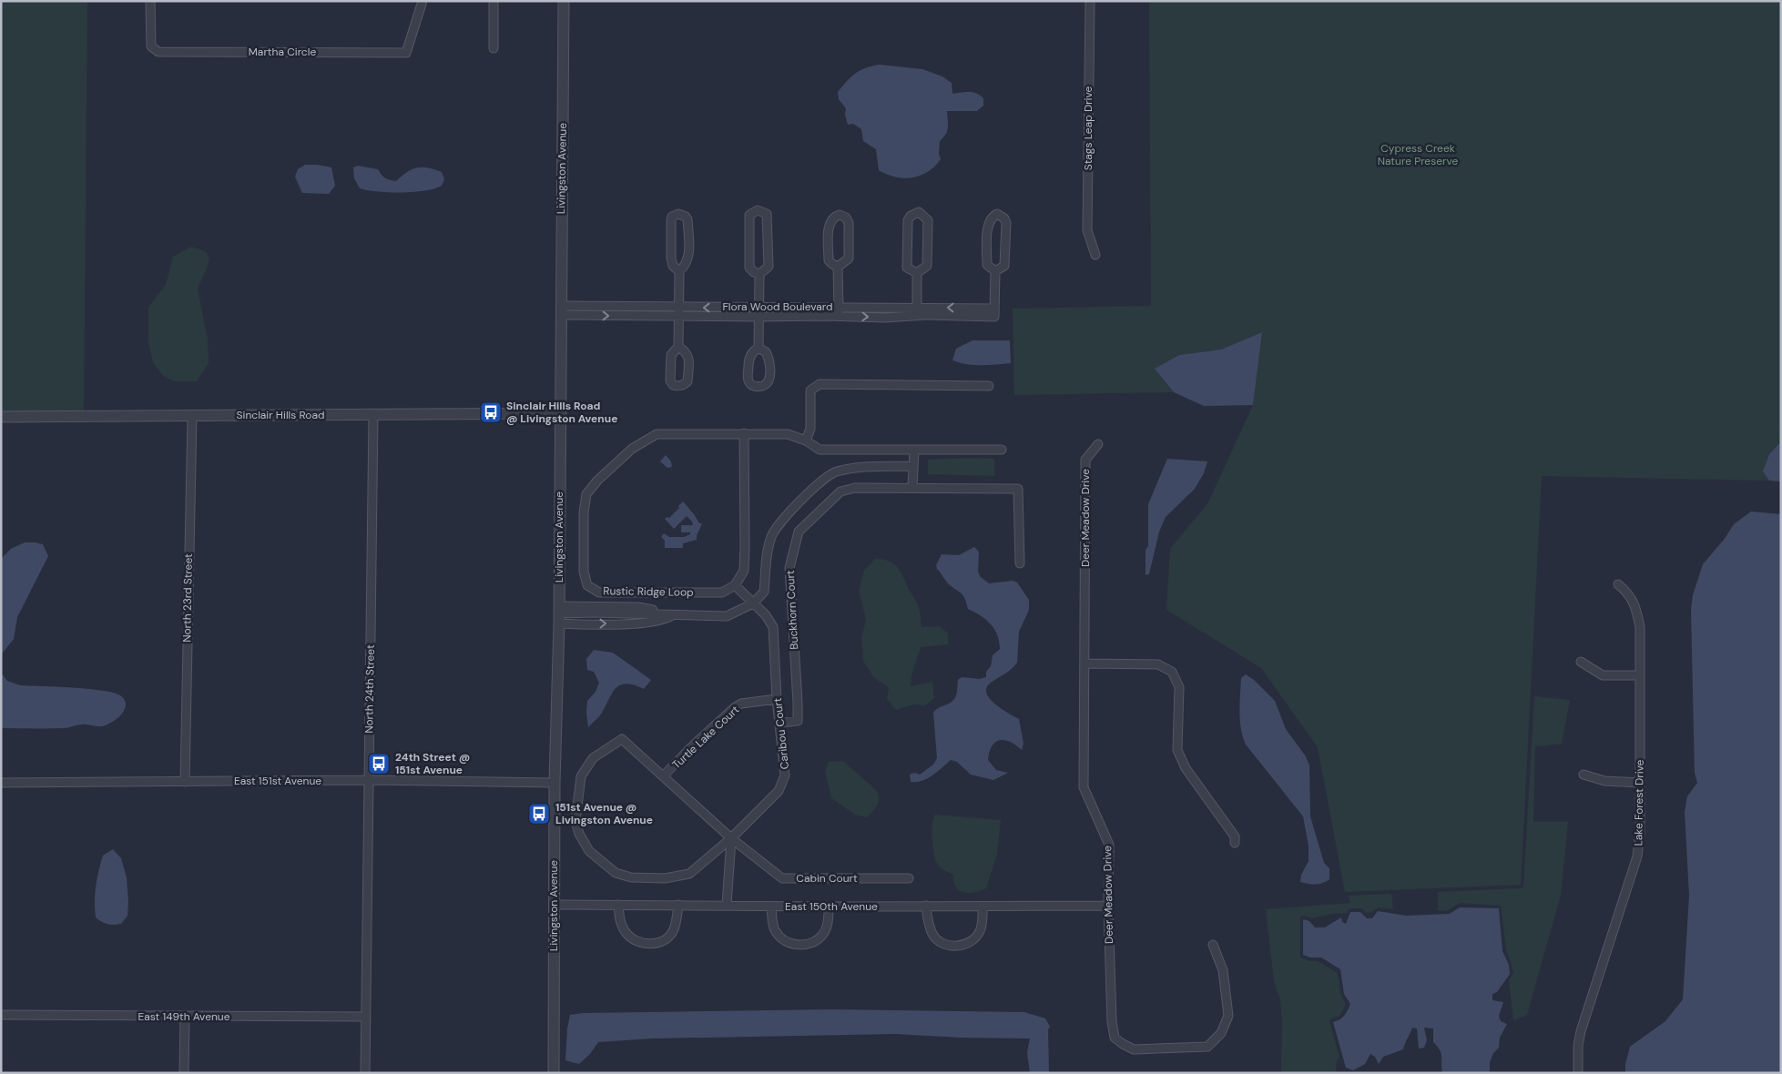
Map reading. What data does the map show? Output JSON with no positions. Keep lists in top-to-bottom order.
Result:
{
  "streets": {
    "street": [
      "Martha Circle",
      "Stags Leap Drive",
      "Livingston Avenue",
      "Flora Wood Boulevard",
      "Sinclair Hills Road",
      "Deer Meadow Drive",
      "Rustic Ridge Loop",
      "North 23rd Street",
      "Buckhorn Court",
      "North 24th Street",
      "Caribou Court",
      "Turtle Lake Court",
      "East 151st Avenue",
      "Lake Forest Drive",
      "Cabin Court",
      "East 150th Avenue",
      "East 149th Avenue"
    ]
  },
  "crossings": [
    ["Livingston Avenue", "Flora Wood Boulevard"],
    ["Livingston Avenue", "Sinclair Hills Road"],
    ["Livingston Avenue", "East 151st Avenue"],
    ["Livingston Avenue", "East 150th Avenue"],
    ["Sinclair Hills Road", "North 23rd Street"],
    ["Sinclair Hills Road", "North 24th Street"],
    ["Deer Meadow Drive", "East 150th Avenue"],
    ["North 23rd Street", "East 151st Avenue"],
    ["Buckhorn Court", "Caribou Court"],
    ["North 24th Street", "East 151st Avenue"],
    ["North 24th Street", "East 149th Avenue"],
    ["Caribou Court", "Turtle Lake Court"],
    ["Caribou Court", "Cabin Court"],
    ["Turtle Lake Court", "Cabin Court"]
  ],
  "parks": ["Cypress Creek Nature Preserve"],
  "places": {
    "bus stop": ["Sinclair Hills Road @ Livingston Avenue", "24th Street @ 151st Avenue", "151st Avenue @ Livingston Avenue"]
  }
}
